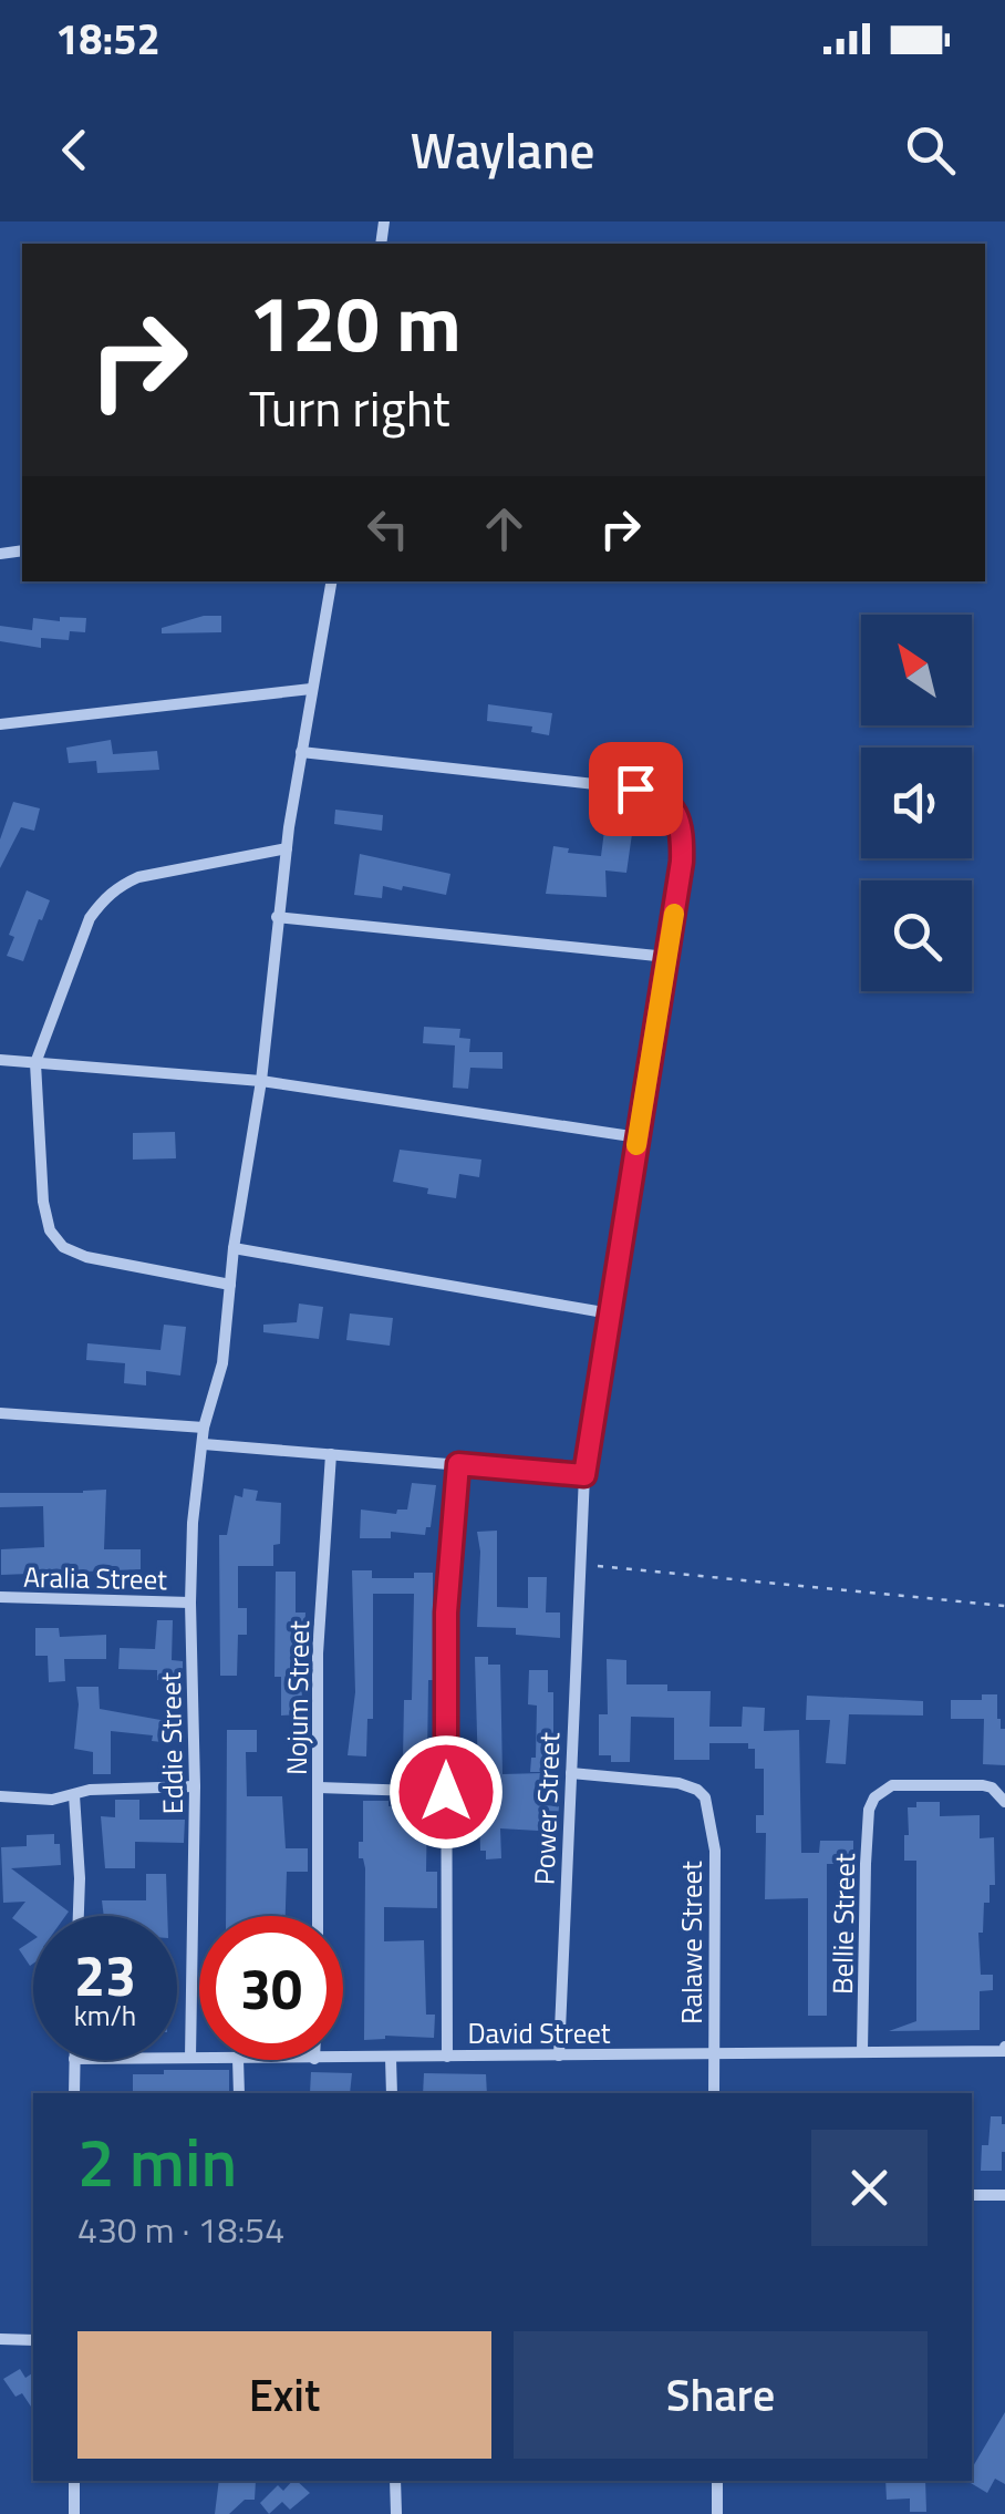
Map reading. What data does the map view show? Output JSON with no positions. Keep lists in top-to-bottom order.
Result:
{
  "streets": {
    "street": [
      "Aralia Street",
      "Nojum Street",
      "Eddie Street",
      "Power Street",
      "Bellie Street",
      "Ralawe Street",
      "David Street"
    ]
  },
  "crossings": [
    ["Aralia Street", "Eddie Street"],
    ["Eddie Street", "Power Street"],
    ["Eddie Street", "David Street"],
    ["Power Street", "Ralawe Street"],
    ["Power Street", "David Street"],
    ["Bellie Street", "David Street"],
    ["Ralawe Street", "David Street"]
  ],
  "north": "top left",
  "page": {
    "status": "18:52",
    "header": "Waylane",
    "turn": ["120 m", "Turn right"],
    "speed": "23 km/h",
    "limit": "30",
    "heading": ["2 min", "430 m · 18:54"],
    "buttons": ["Exit", "Share"]
  }
}
